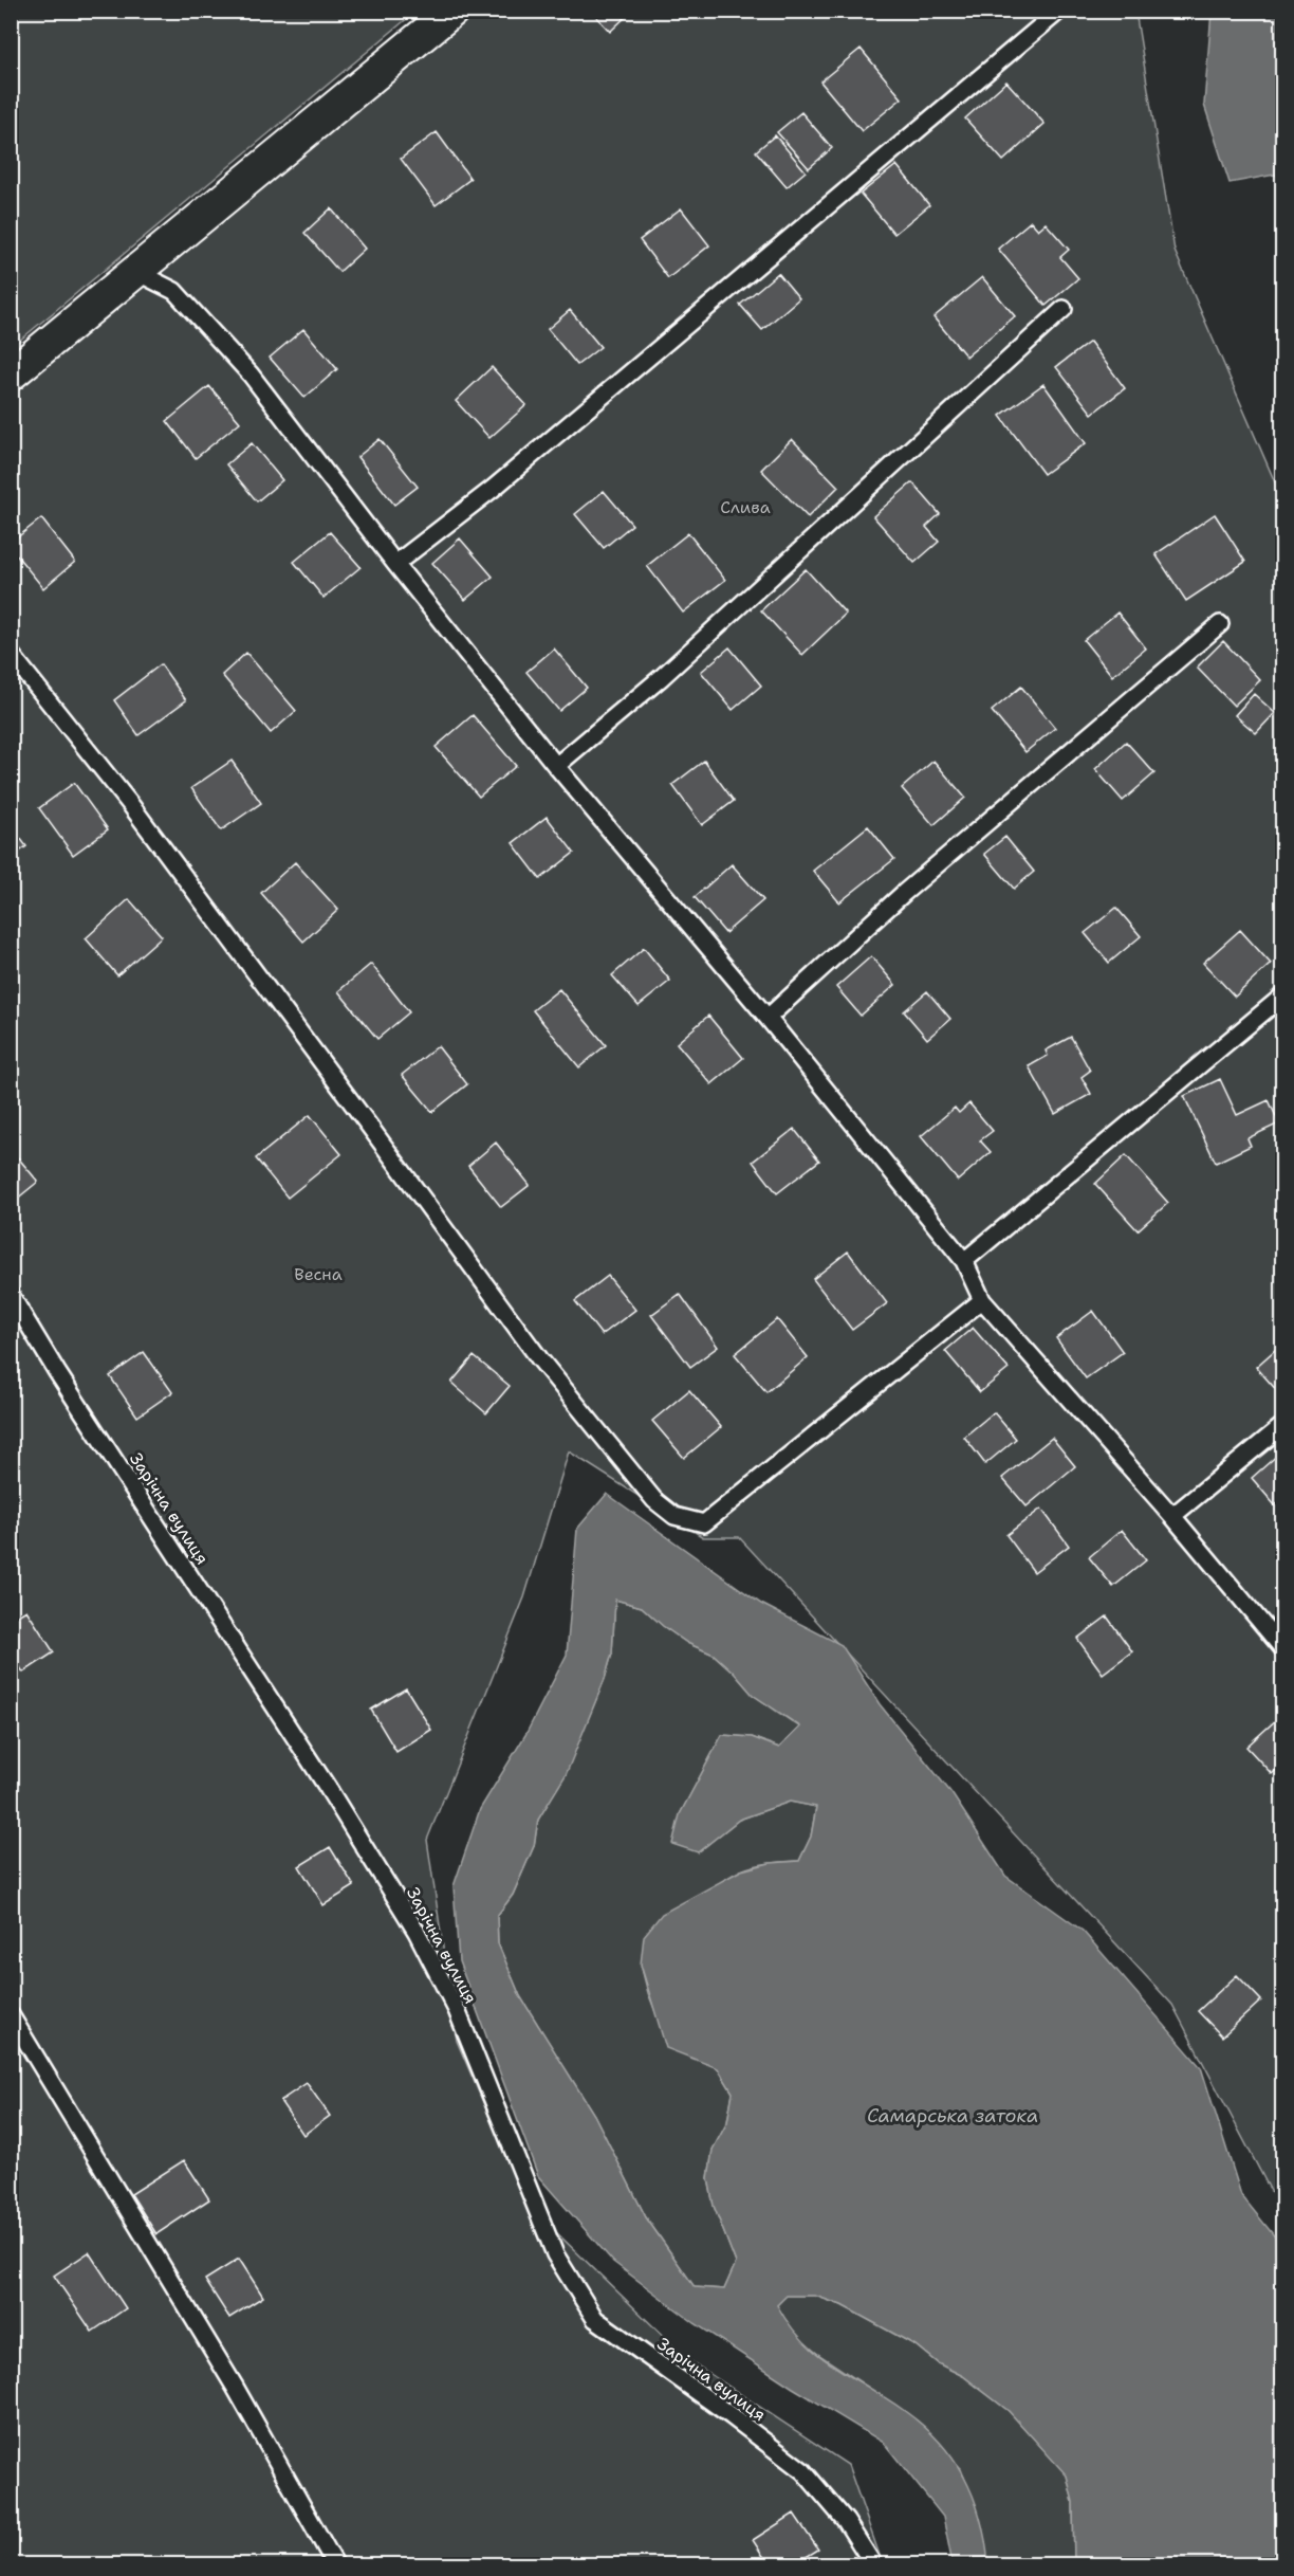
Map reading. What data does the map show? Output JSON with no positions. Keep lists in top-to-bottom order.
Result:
{
  "streets": {
    "lane": ["Зарічна вулиця"]
  },
  "water": ["Самарська затока"],
  "parks": ["Слива", "Весна"]
}
